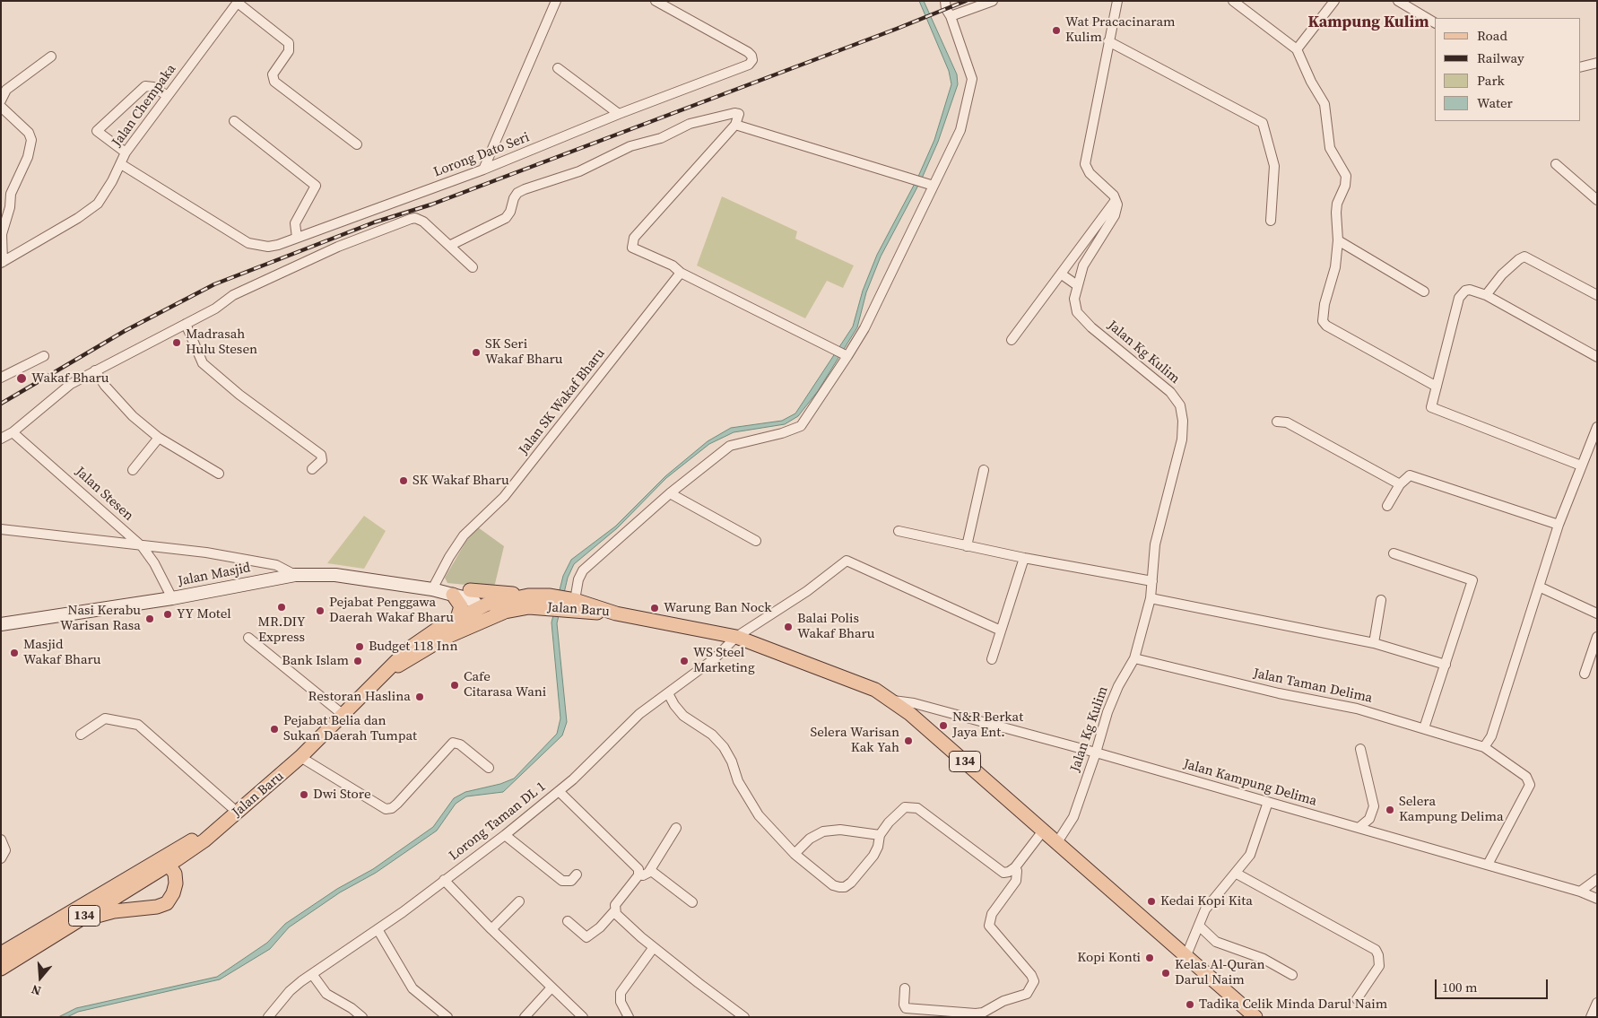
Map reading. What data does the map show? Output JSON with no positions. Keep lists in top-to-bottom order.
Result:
{
  "streets": {
    "main road": ["Jalan Baru", "134"],
    "street": [
      "Jalan Chempaka",
      "Lorong Dato Seri",
      "Jalan Kg Kulim",
      "Jalan SK Wakaf Bharu",
      "Jalan Stesen",
      "Jalan Masjid",
      "Jalan Taman Delima",
      "Jalan Kampung Delima",
      "Lorong Taman DL 1"
    ]
  },
  "crossings": [
    ["Jalan Chempaka", "Lorong Dato Seri"],
    ["Jalan Kg Kulim", "Jalan Taman Delima"],
    ["Jalan Kg Kulim", "134"],
    ["Jalan Kg Kulim", "Jalan Kampung Delima"],
    ["Jalan SK Wakaf Bharu", "Jalan Masjid"],
    ["Jalan Stesen", "Jalan Masjid"],
    ["Jalan Masjid", "Jalan Baru"],
    ["Jalan Baru", "134"],
    ["Jalan Taman Delima", "Jalan Kampung Delima"],
    ["134", "Jalan Kampung Delima"],
    ["134", "Lorong Taman DL 1"]
  ],
  "districts": ["Kampung Kulim"],
  "places": [
    "Wat Pracacinaram Kulim",
    "Madrasah Hulu Stesen",
    "SK Seri Wakaf Bharu",
    "Wakaf Bharu",
    "SK Wakaf Bharu",
    "MR.DIY Express",
    "Warung Ban Nock",
    "Pejabat Penggawa Daerah Wakaf Bharu",
    "YY Motel",
    "Nasi Kerabu Warisan Rasa",
    "Balai Polis Wakaf Bharu",
    "Budget 118 Inn",
    "Masjid Wakaf Bharu",
    "Bank Islam",
    "WS Steel Marketing",
    "Cafe Citarasa Wani",
    "Restoran Haslina",
    "N&R Berkat Jaya Ent.",
    "Pejabat Belia dan Sukan Daerah Tumpat",
    "Selera Warisan Kak Yah",
    "Dwi Store",
    "Selera Kampung Delima",
    "Kedai Kopi Kita",
    "Kopi Konti",
    "Kelas Al-Quran Darul Naim",
    "Tadika Celik Minda Darul Naim"
  ],
  "legend": [
    "Road",
    "Railway",
    "Park",
    "Water"
  ],
  "scale_bar": "100 m",
  "north": "bottom"
}
